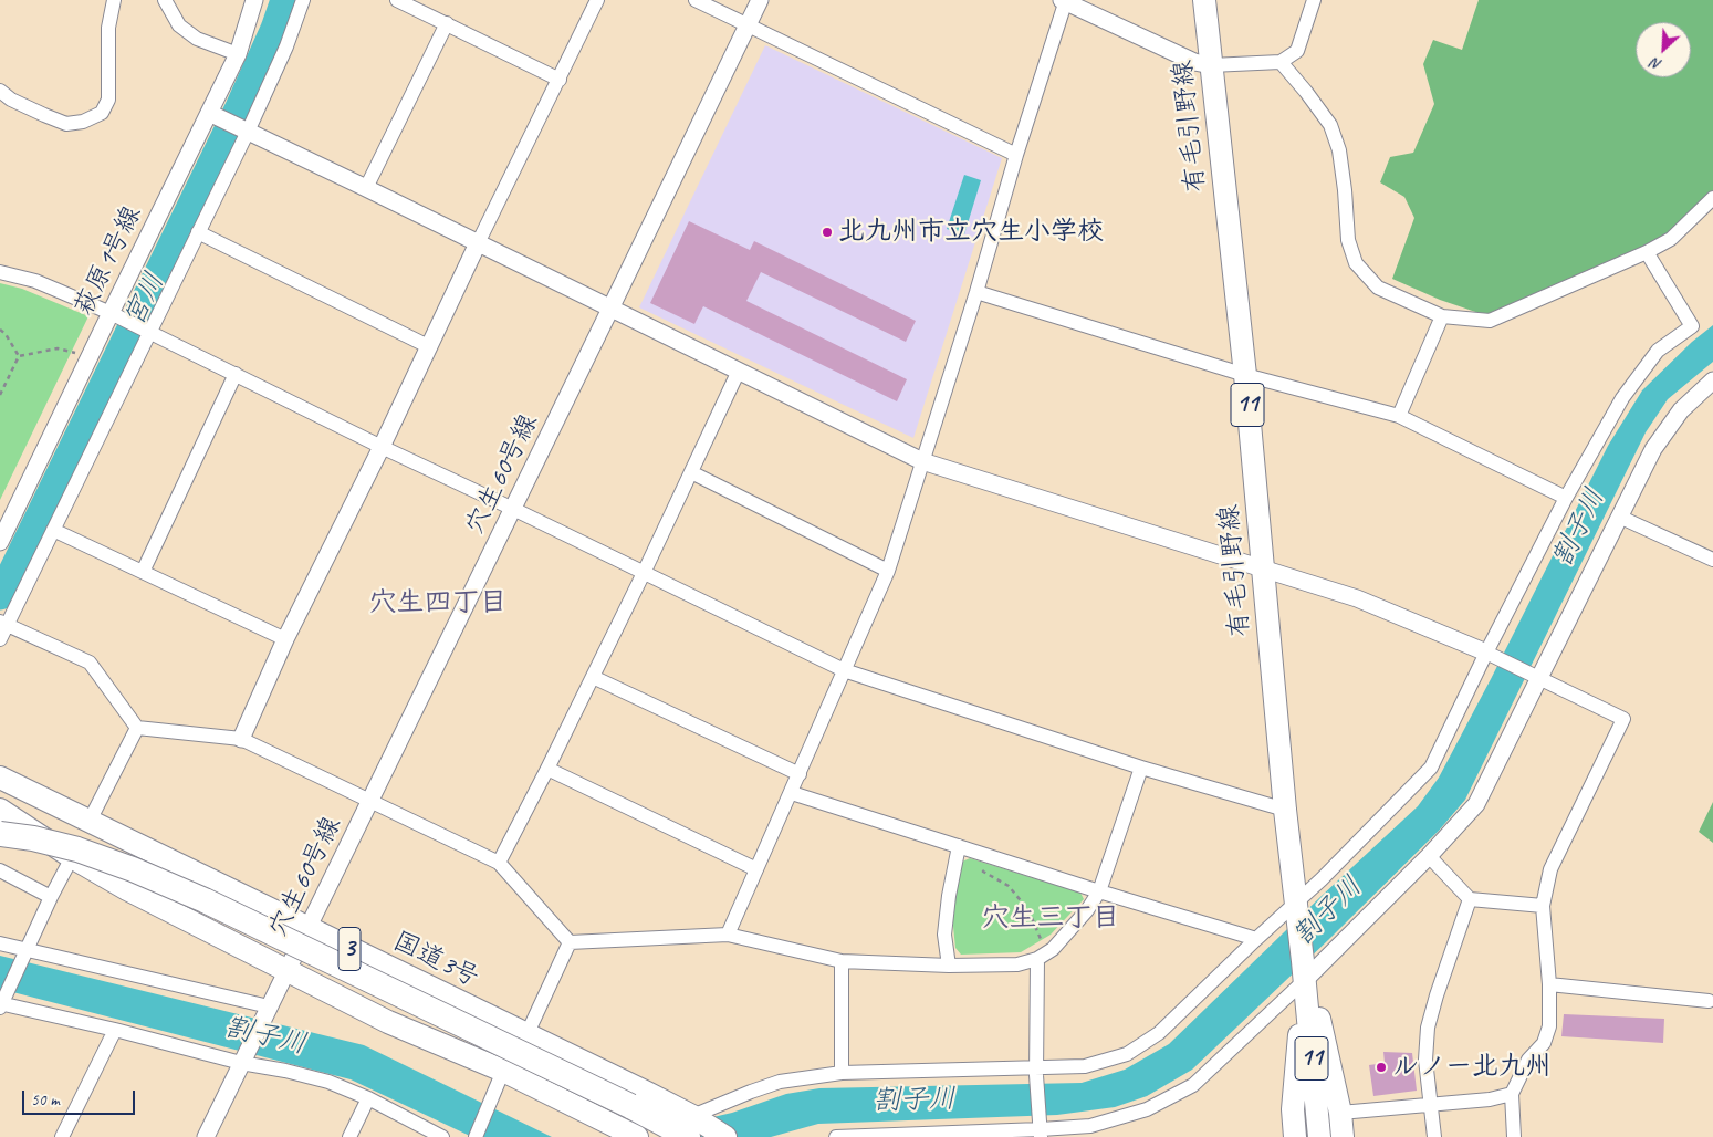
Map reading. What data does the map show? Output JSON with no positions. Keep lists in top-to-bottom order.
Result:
{
  "streets": {
    "highway": ["3"],
    "main road": ["有毛引野線", "11", "国道3号"],
    "street": ["萩原1号線", "穴生60号線"]
  },
  "crossings": [
    ["穴生60号線", "3"],
    ["穴生60号線", "国道3号"],
    ["3", "国道3号"]
  ],
  "districts": ["穴生四丁目", "穴生三丁目"],
  "water": ["宮川", "割子川"],
  "places": ["北九州市立穴生小学校", "ルノー北九州"],
  "scale_bar": "50 m",
  "north": "bottom left"
}
